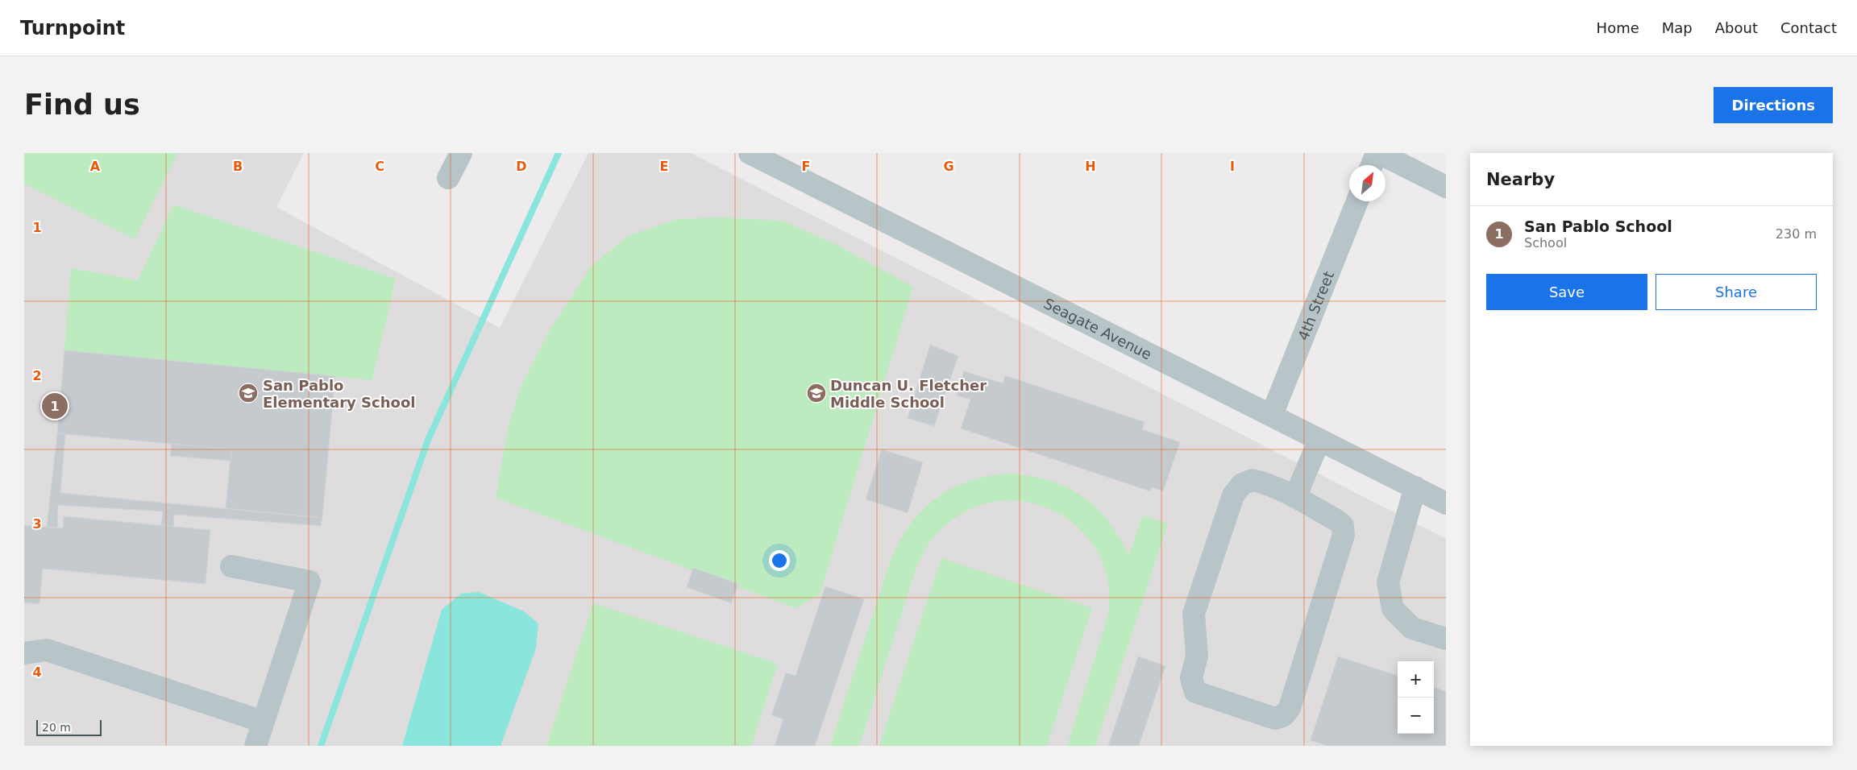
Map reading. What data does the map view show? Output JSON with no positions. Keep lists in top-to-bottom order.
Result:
{
  "streets": {
    "street": ["4th Street", "Seagate Avenue"]
  },
  "crossings": [
    ["4th Street", "Seagate Avenue"]
  ],
  "places": {
    "school or university": ["San Pablo Elementary School", "Duncan U. Fletcher Middle School"]
  },
  "scale_bar": "20 m",
  "north": "top right",
  "page": {
    "header": "Turnpoint",
    "nav": [
      "Home",
      "Map",
      "About",
      "Contact"
    ],
    "buttons": [
      "Directions",
      ["Save", "Share"]
    ],
    "title": "Find us",
    "heading": "Nearby",
    "list": [
      {
        "mark": "1",
        "name": "San Pablo School",
        "note": "School",
        "value": "230 m"
      }
    ],
    "pins": "1",
    "map_buttons": ["+", "−"],
    "scale": "20 m"
  },
  "grid": {
    "columns": [
      "A",
      "B",
      "C",
      "D",
      "E",
      "F",
      "G",
      "H",
      "I"
    ],
    "rows": [
      "1",
      "2",
      "3",
      "4"
    ]
  }
}
